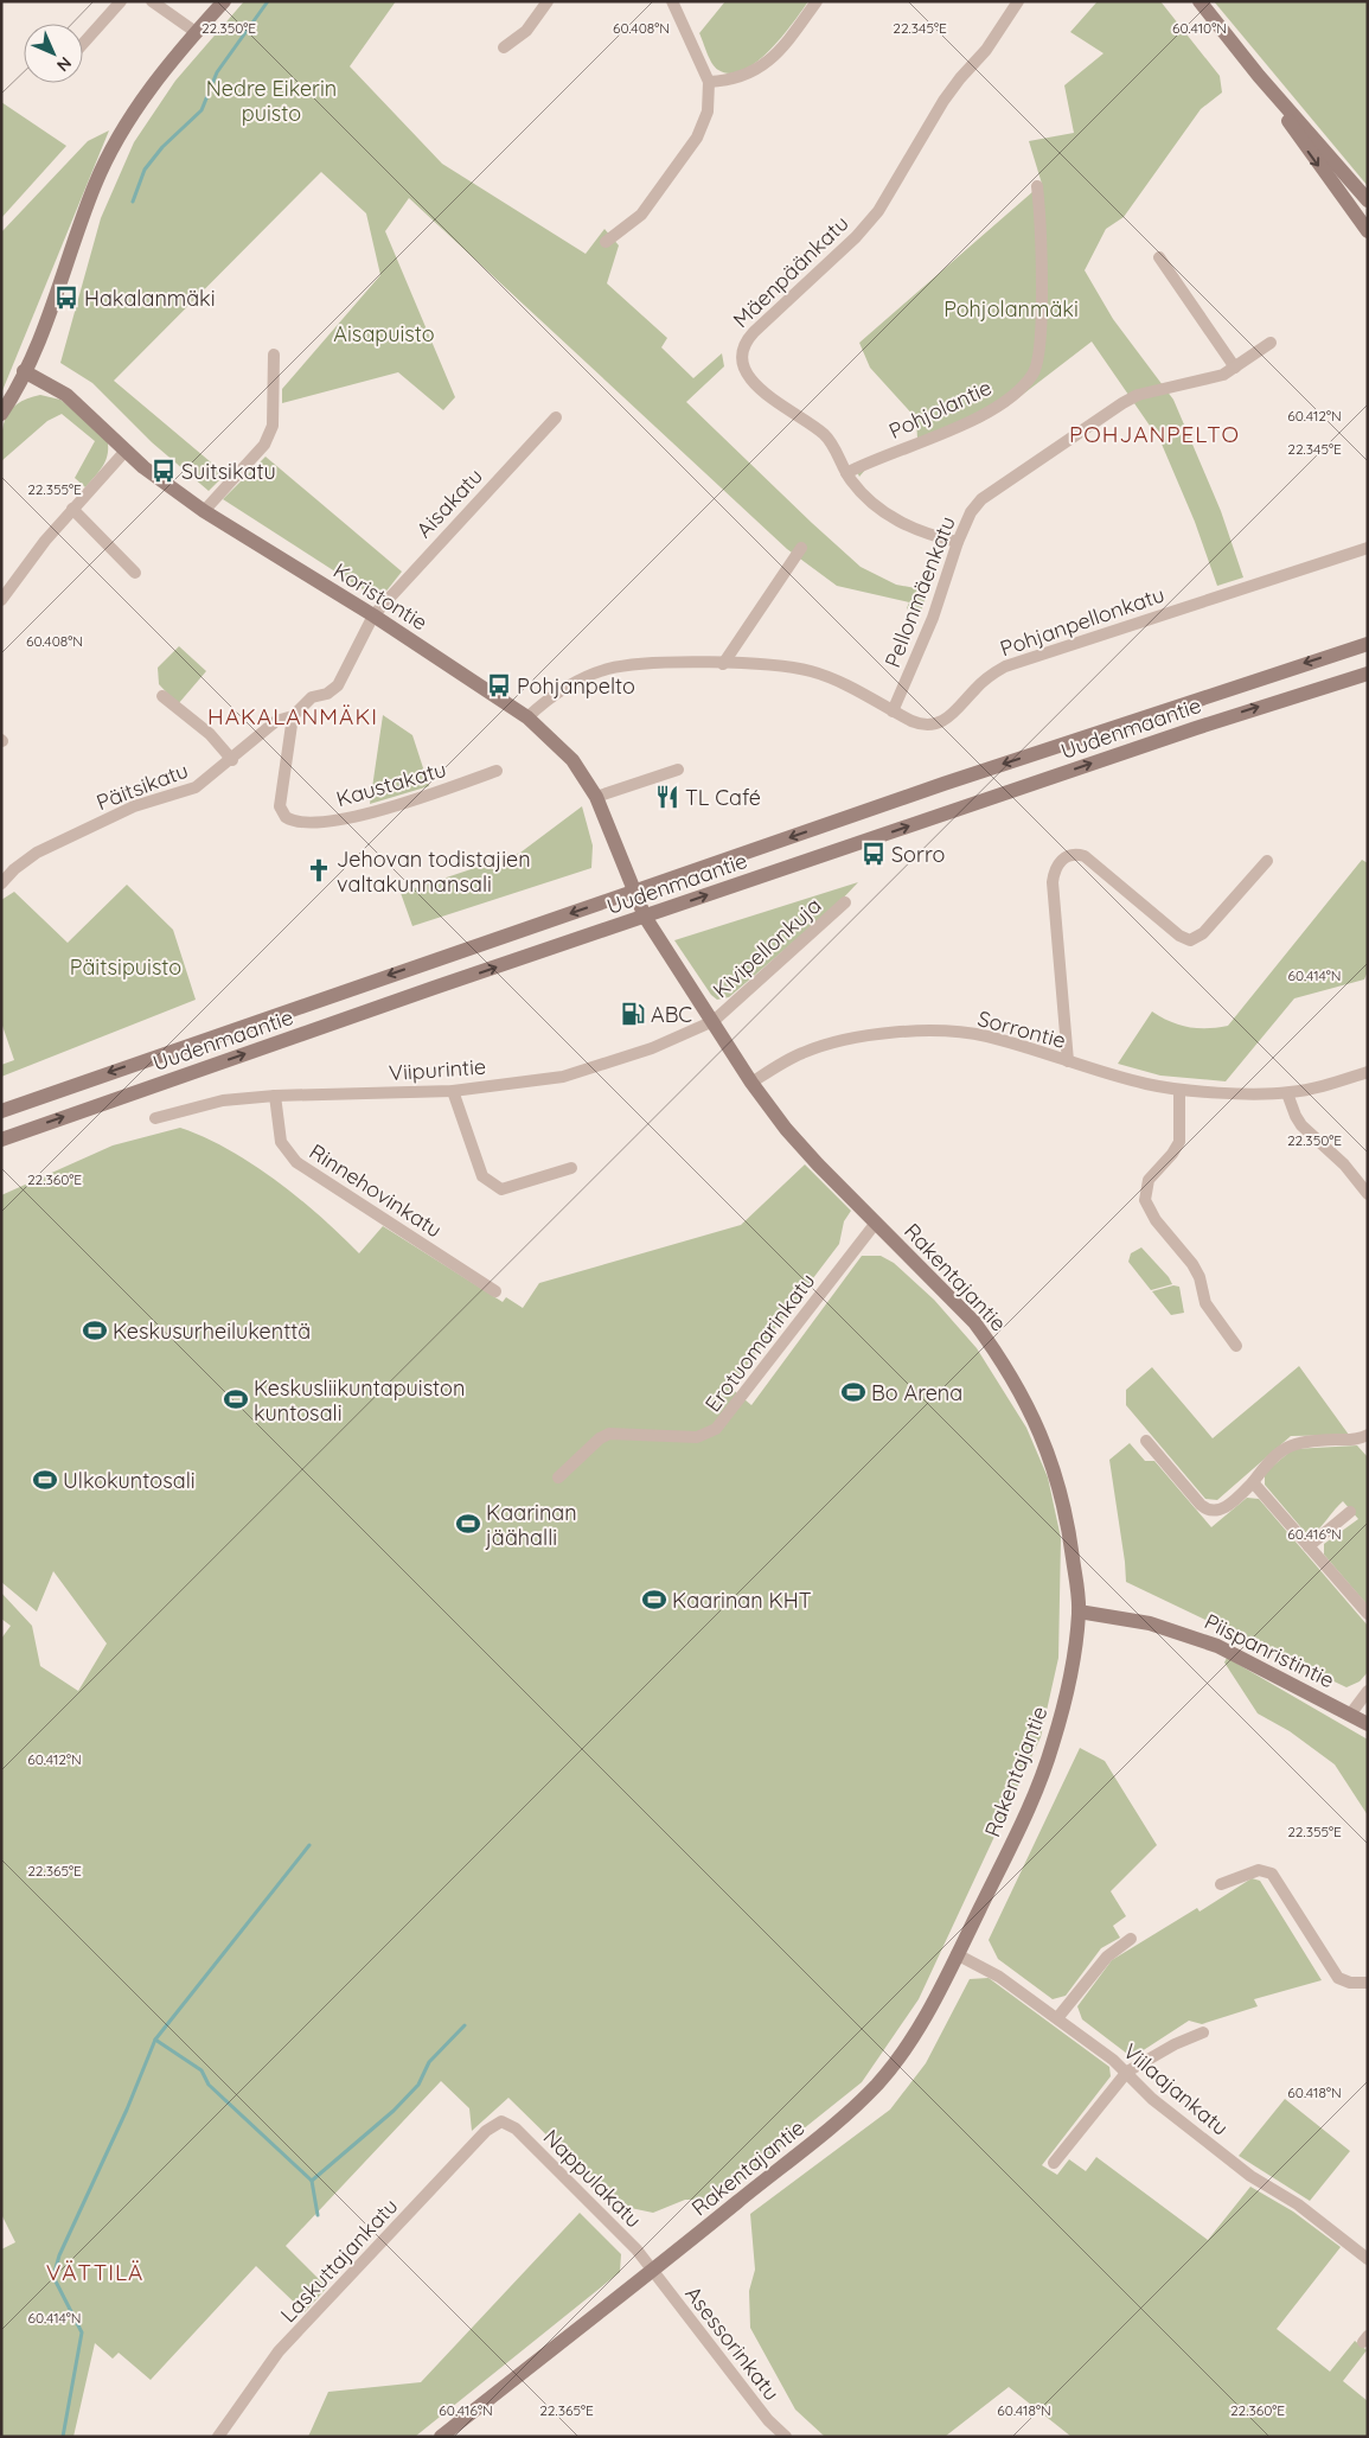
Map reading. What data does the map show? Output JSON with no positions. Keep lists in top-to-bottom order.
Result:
{
  "streets": {
    "street": [
      "Mäenpäänkatu",
      "Pohjolantie",
      "Aisakatu",
      "Pellonmäenkatu",
      "Koristontie",
      "Pohjanpellonkatu",
      "Uudenmaantie",
      "Kaustakatu",
      "Päitsikatu",
      "Kivipellonkuja",
      "Sorrontie",
      "Viipurintie",
      "Rinnehovinkatu",
      "Rakentajantie",
      "Erotuomarinkatu",
      "Piispanristintie",
      "Viilaajankatu",
      "Nappulakatu",
      "Laskuttajankatu",
      "Asessorinkatu"
    ]
  },
  "crossings": [
    ["Mäenpäänkatu", "Pohjolantie"],
    ["Mäenpäänkatu", "Pellonmäenkatu"],
    ["Aisakatu", "Koristontie"],
    ["Pellonmäenkatu", "Pohjanpellonkatu"],
    ["Koristontie", "Pohjanpellonkatu"],
    ["Koristontie", "Uudenmaantie"],
    ["Koristontie", "Rakentajantie"],
    ["Uudenmaantie", "Rakentajantie"],
    ["Kaustakatu", "Päitsikatu"],
    ["Kivipellonkuja", "Viipurintie"],
    ["Kivipellonkuja", "Rakentajantie"],
    ["Sorrontie", "Rakentajantie"],
    ["Viipurintie", "Rinnehovinkatu"],
    ["Viipurintie", "Rakentajantie"],
    ["Rakentajantie", "Erotuomarinkatu"],
    ["Rakentajantie", "Piispanristintie"],
    ["Rakentajantie", "Viilaajankatu"],
    ["Rakentajantie", "Nappulakatu"],
    ["Rakentajantie", "Asessorinkatu"],
    ["Nappulakatu", "Laskuttajankatu"],
    ["Nappulakatu", "Asessorinkatu"]
  ],
  "districts": ["POHJANPELTO", "HAKALANMÄKI", "VÄTTILÄ"],
  "parks": [
    "Nedre Eikerin puisto",
    "Pohjolanmäki",
    "Aisapuisto",
    "Päitsipuisto"
  ],
  "places": {
    "bus stop": [
      "Hakalanmäki",
      "Suitsikatu",
      "Pohjanpelto",
      "Sorro"
    ],
    "restaurant": ["TL Café"],
    "church": ["Jehovan todistajien valtakunnansali"],
    "fuel station": ["ABC"],
    "sports": [
      "Keskusurheilukenttä",
      "Bo Arena",
      "Keskusliikuntapuiston kuntosali",
      "Ulkokuntosali",
      "Kaarinan jäähalli",
      "Kaarinan KHT"
    ]
  },
  "north": "bottom right",
  "coordinates": [
    "22.350°E",
    "60.408°N",
    "22.345°E",
    "60.410°N",
    "60.412°N",
    "22.355°E",
    "60.414°N",
    "22.360°E",
    "60.416°N",
    "22.365°E",
    "60.418°N"
  ]
}
